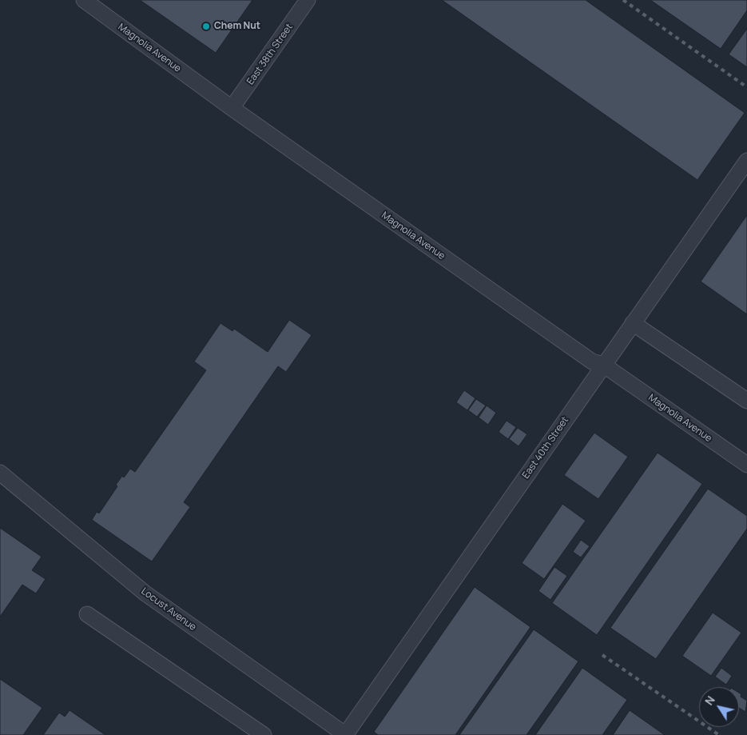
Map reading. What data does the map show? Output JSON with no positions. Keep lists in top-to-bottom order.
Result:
{
  "streets": {
    "street": [
      "Magnolia Avenue",
      "East 38th Street",
      "East 40th Street",
      "Locust Avenue"
    ]
  },
  "crossings": [
    ["Magnolia Avenue", "East 38th Street"],
    ["Magnolia Avenue", "East 40th Street"],
    ["East 40th Street", "Locust Avenue"]
  ],
  "places": ["Chem Nut"],
  "north": "top left"
}
